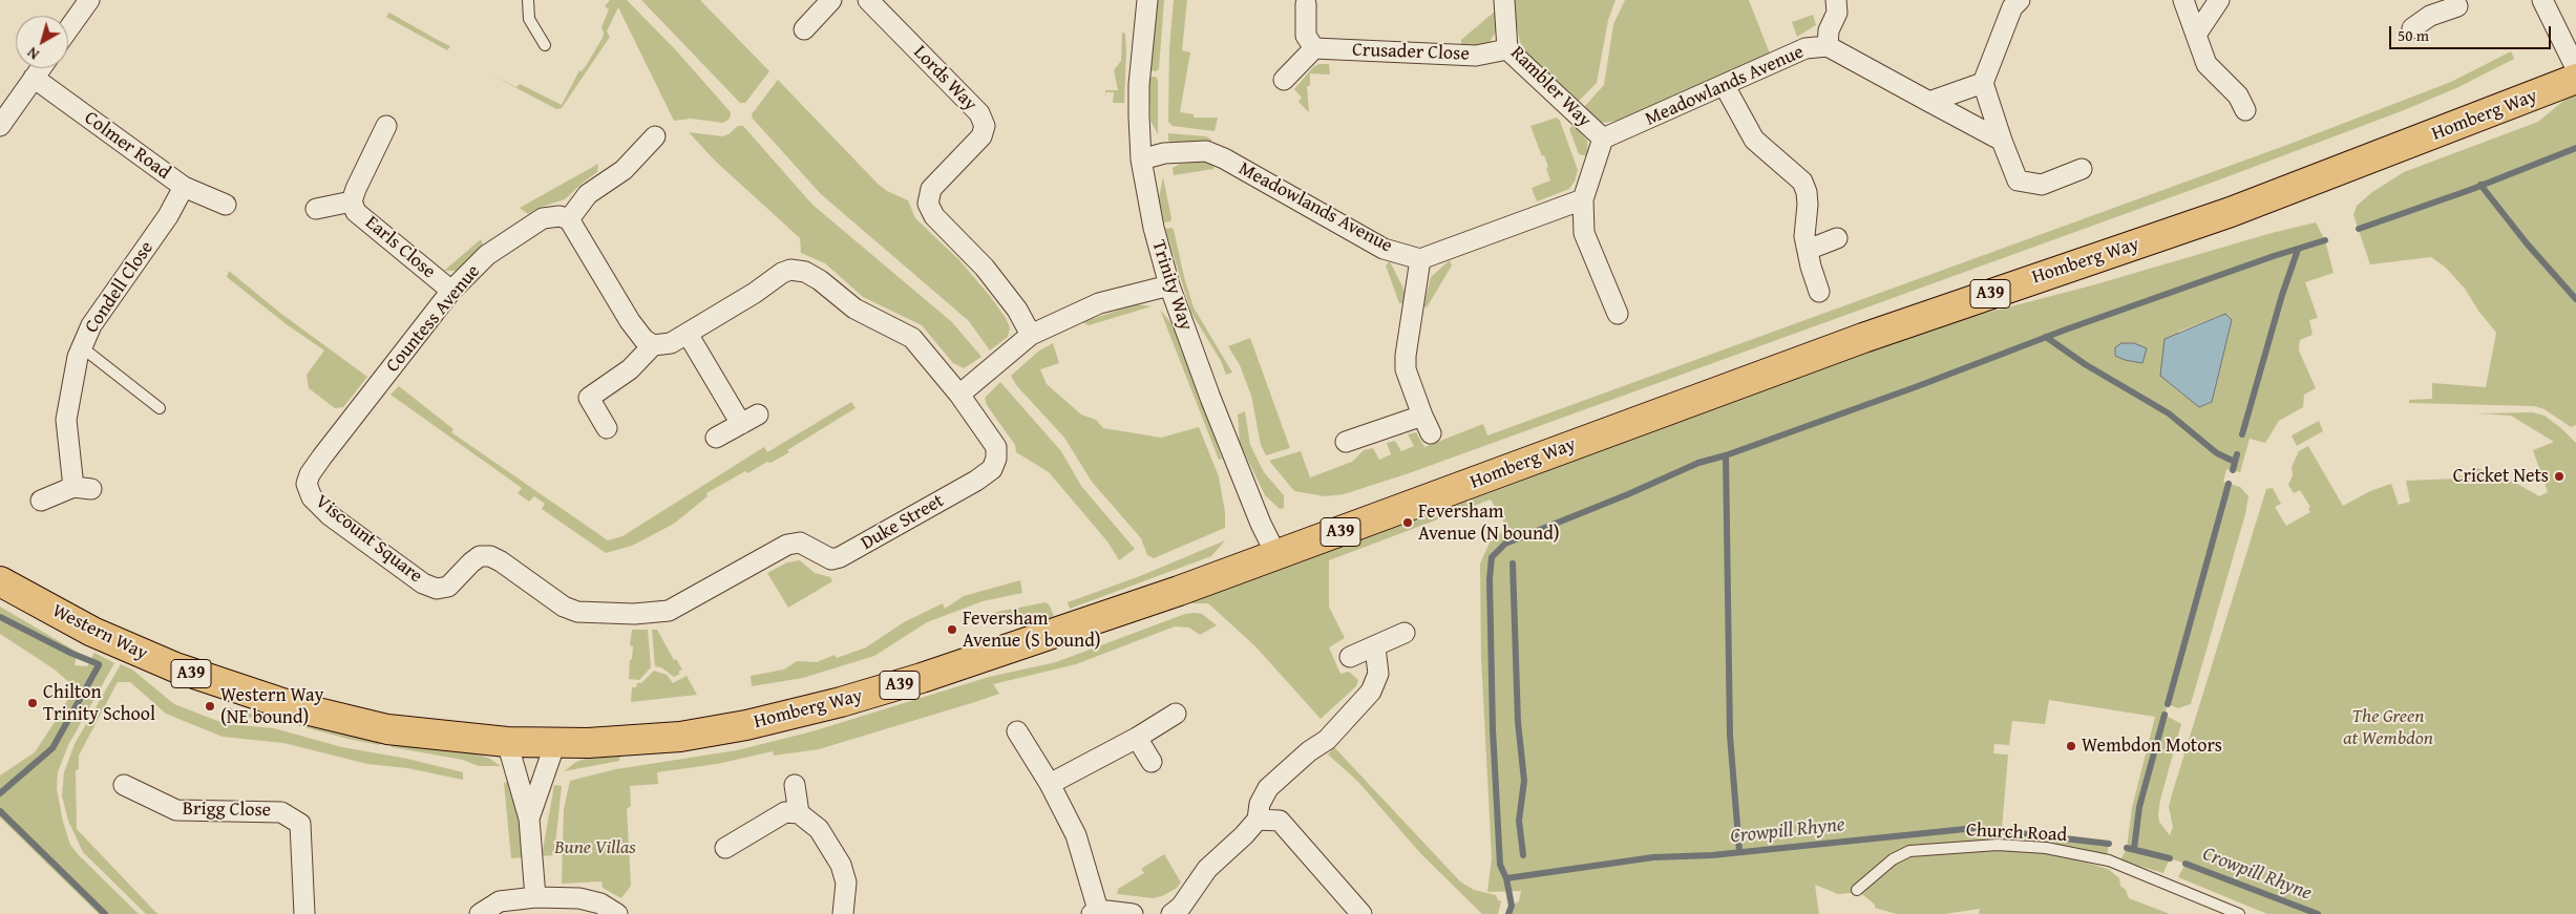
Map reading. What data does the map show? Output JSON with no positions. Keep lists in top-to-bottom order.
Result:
{
  "streets": {
    "main road": ["Homberg Way", "A39", "Western Way"],
    "street": [
      "Crusader Close",
      "Lords Way",
      "Meadowlands Avenue",
      "Rambler Way",
      "Colmer Road",
      "Earls Close",
      "Trinity Way",
      "Condell Close",
      "Countess Avenue",
      "Duke Street",
      "Viscount Square",
      "Brigg Close"
    ],
    "lane": ["Church Road"]
  },
  "crossings": [
    ["Crusader Close", "Rambler Way"],
    ["Meadowlands Avenue", "Rambler Way"],
    ["Meadowlands Avenue", "Trinity Way"],
    ["Homberg Way", "Trinity Way"],
    ["Homberg Way", "Western Way"],
    ["Colmer Road", "Condell Close"],
    ["Earls Close", "Countess Avenue"],
    ["Countess Avenue", "Viscount Square"],
    ["Duke Street", "Viscount Square"]
  ],
  "water": ["Crowpill Rhyne"],
  "parks": ["The Green at Wembdon", "Bune Villas"],
  "places": [
    "Cricket Nets",
    "Feversham Avenue (N bound)",
    "Feversham Avenue (S bound)",
    "Chilton Trinity School",
    "Western Way (NE bound)",
    "Wembdon Motors"
  ],
  "scale_bar": "50 m",
  "north": "bottom left"
}
